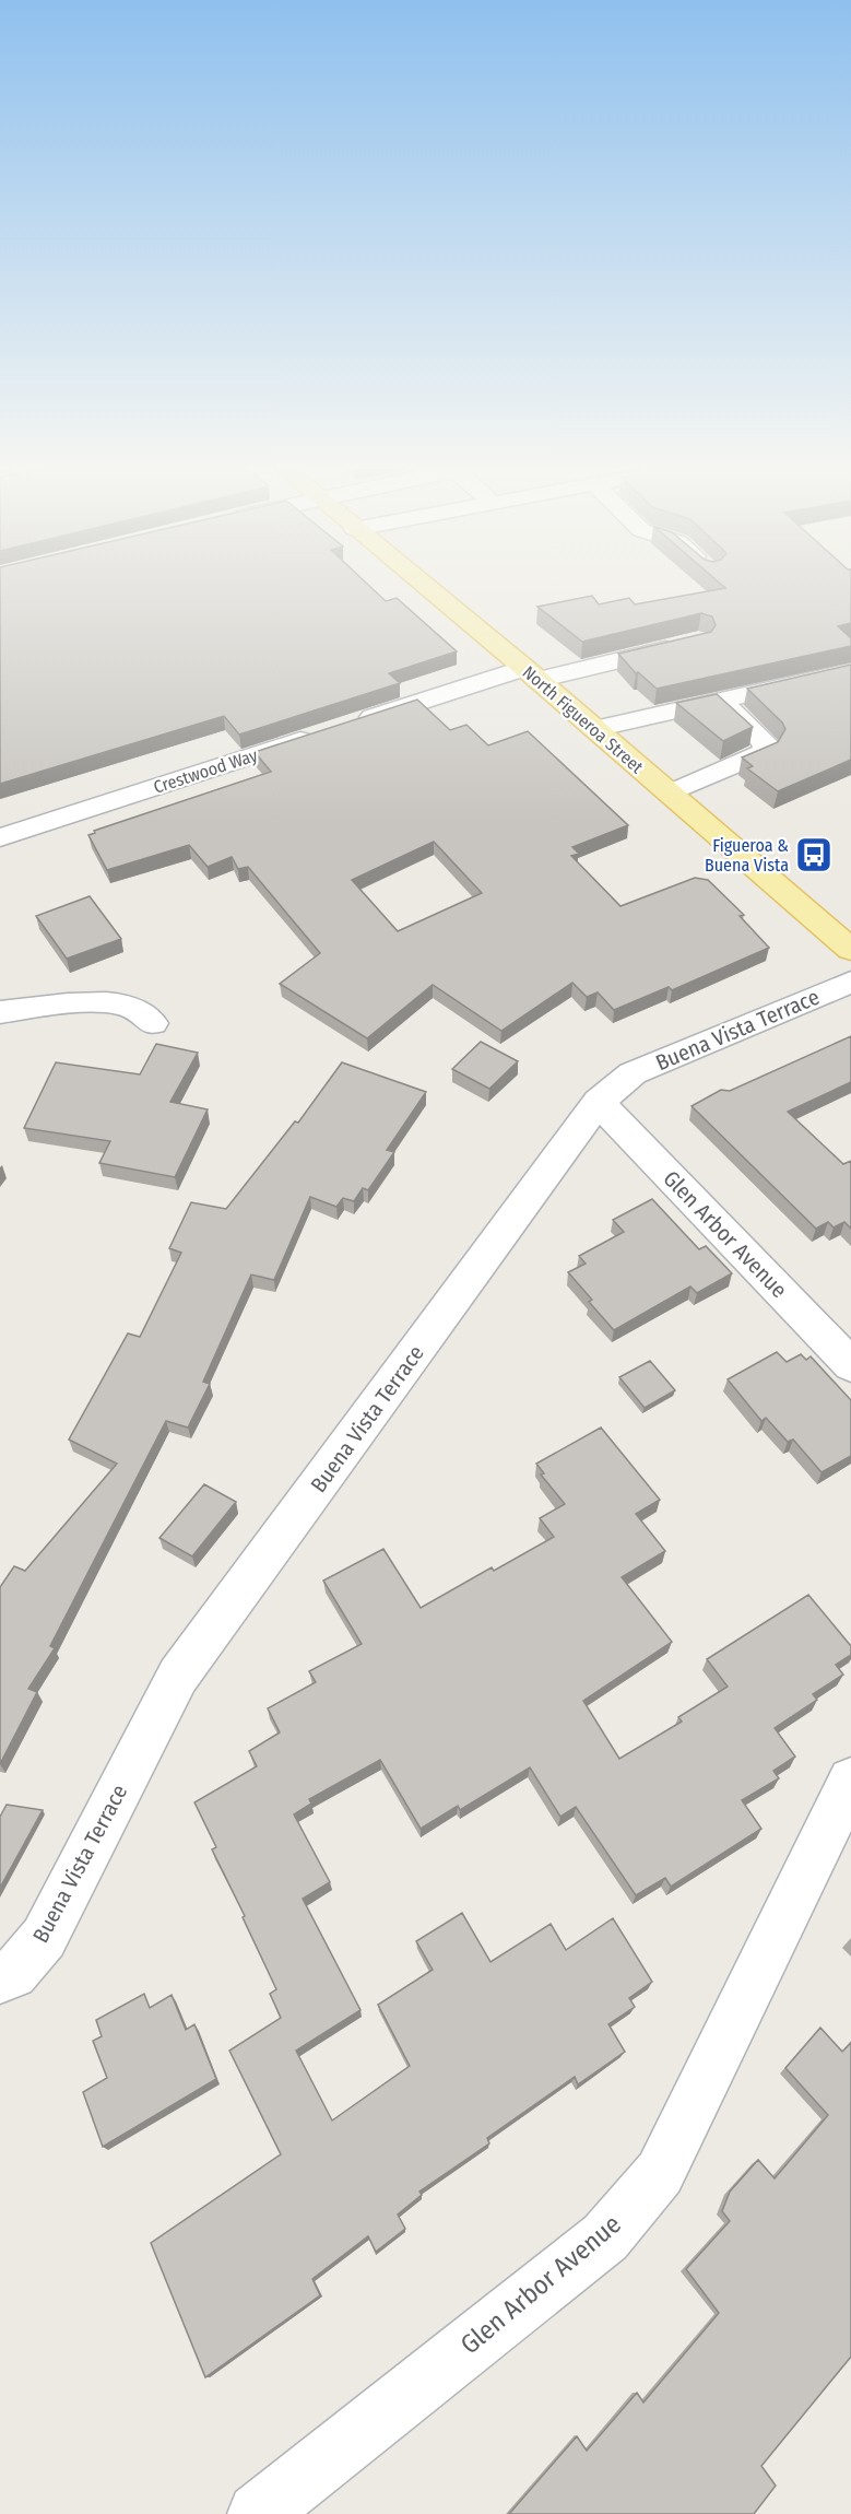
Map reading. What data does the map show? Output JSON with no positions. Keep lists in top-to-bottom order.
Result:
{
  "streets": {
    "main road": ["North Figueroa Street"],
    "street": ["Crestwood Way", "Buena Vista Terrace", "Glen Arbor Avenue"]
  },
  "crossings": [
    ["North Figueroa Street", "Crestwood Way"],
    ["Buena Vista Terrace", "Glen Arbor Avenue"]
  ],
  "places": {
    "bus stop": ["Figueroa & Buena Vista"]
  }
}
